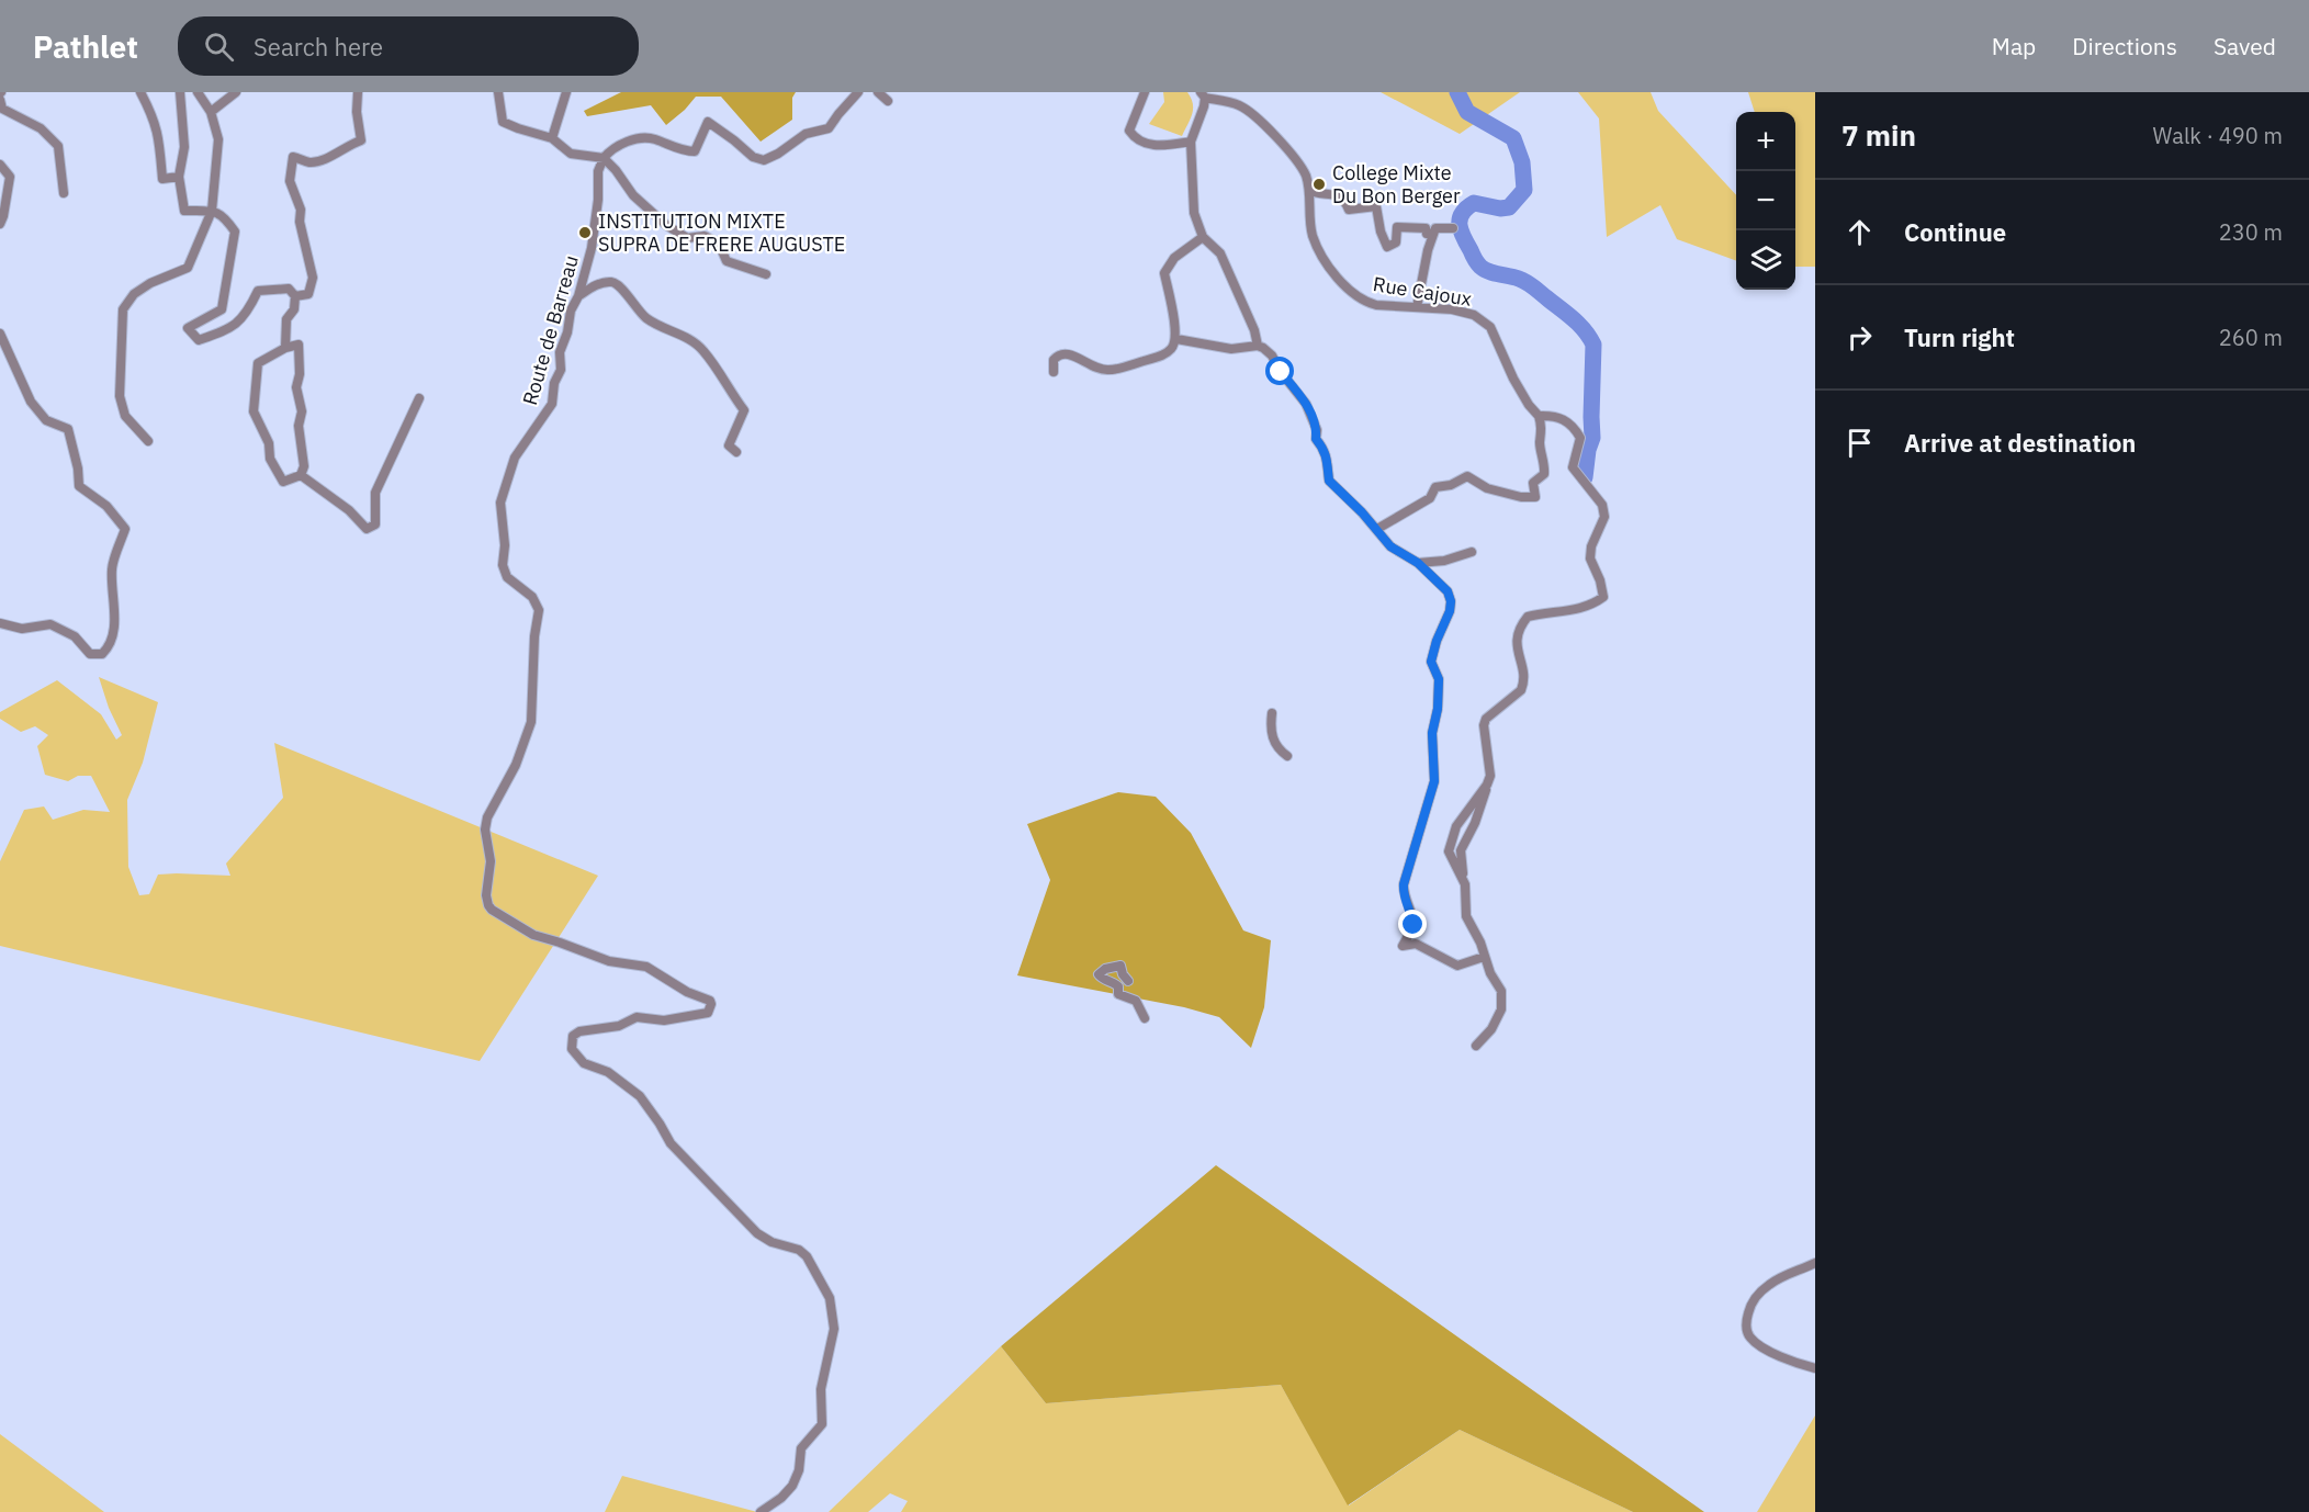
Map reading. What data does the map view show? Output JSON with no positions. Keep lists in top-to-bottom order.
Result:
{
  "streets": {
    "street": ["Rue Cajoux", "Route de Barreau"]
  },
  "places": ["College Mixte Du Bon Berger", "INSTITUTION MIXTE SUPRA DE FRERE AUGUSTE"],
  "page": {
    "header": "Pathlet",
    "search": "Search here",
    "nav": ["Map", "Directions", "Saved"],
    "heading": ["7 min", "Walk · 490 m"],
    "map_buttons": ["+", "−"],
    "list": [
      ["Continue", "230 m"],
      ["Turn right", "260 m"],
      "Arrive at destination"
    ]
  }
}
